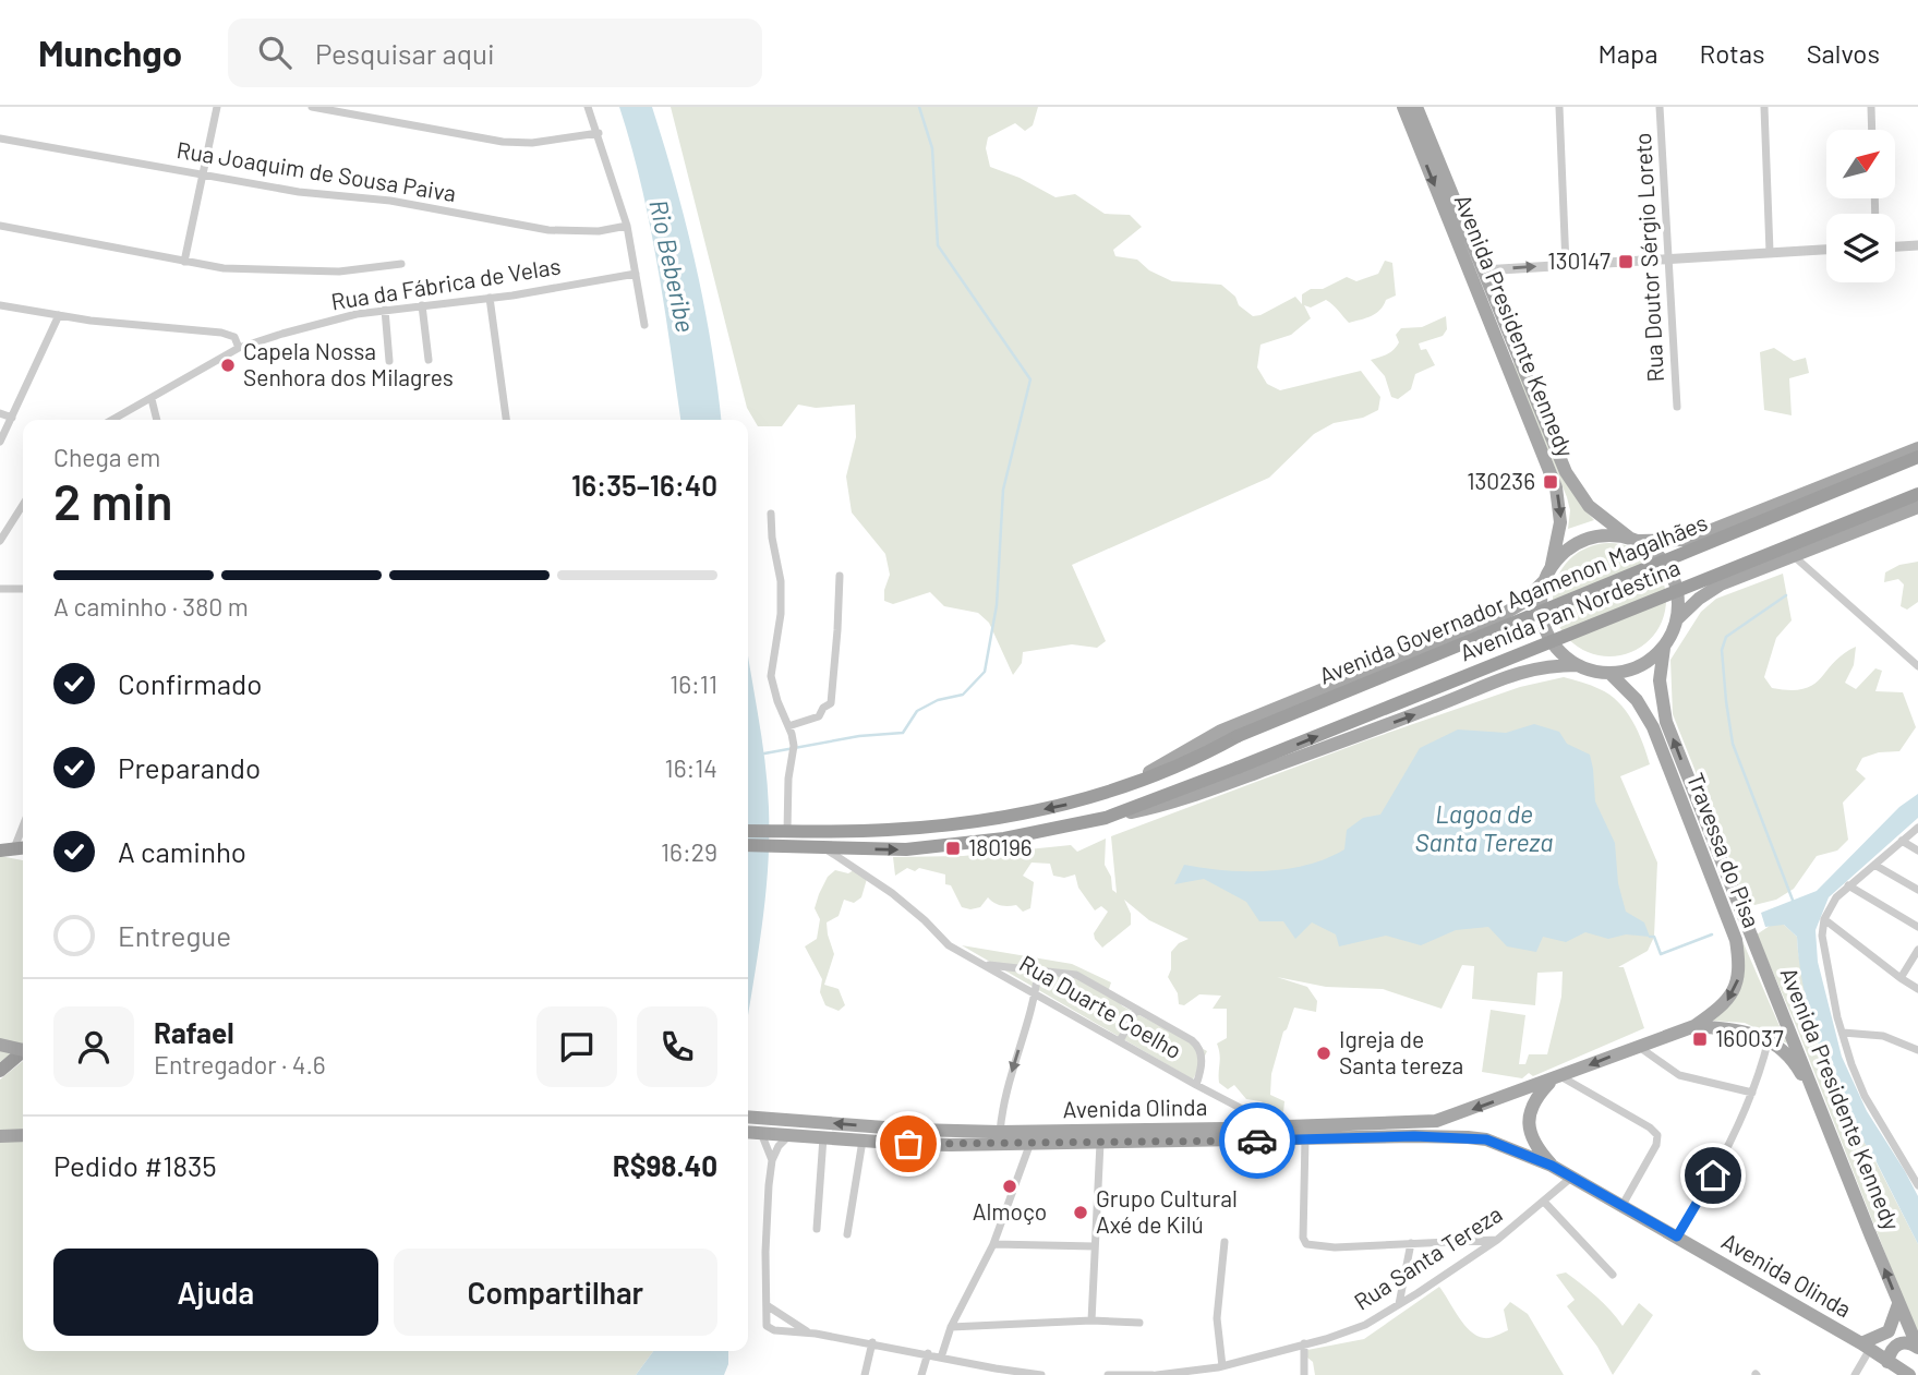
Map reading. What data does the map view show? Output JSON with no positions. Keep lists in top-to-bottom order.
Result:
{
  "streets": {
    "highway": ["Avenida Governador Agamenon Magalhães", "Avenida Pan Nordestina"],
    "main road": ["Avenida Presidente Kennedy", "Travessa do Pisa", "Avenida Olinda"],
    "street": [
      "Rua Joaquim de Sousa Paiva",
      "Rua Doutor Sérgio Loreto",
      "Rua da Fábrica de Velas",
      "Rua Duarte Coelho",
      "Rua Santa Tereza"
    ]
  },
  "crossings": [
    ["Avenida Presidente Kennedy", "Avenida Governador Agamenon Magalhães"],
    ["Avenida Presidente Kennedy", "Avenida Pan Nordestina"],
    ["Avenida Presidente Kennedy", "Travessa do Pisa"],
    ["Avenida Governador Agamenon Magalhães", "Avenida Pan Nordestina"],
    ["Avenida Governador Agamenon Magalhães", "Travessa do Pisa"],
    ["Avenida Governador Agamenon Magalhães", "Rua Duarte Coelho"],
    ["Avenida Pan Nordestina", "Travessa do Pisa"],
    ["Travessa do Pisa", "Avenida Olinda"],
    ["Rua Duarte Coelho", "Avenida Olinda"],
    ["Avenida Olinda", "Rua Santa Tereza"]
  ],
  "one_way": ["Travessa do Pisa"],
  "water": ["Rio Beberibe", "Lagoa de Santa Tereza"],
  "places": {
    "transit": [
      "130147",
      "130236",
      "180196",
      "160037"
    ],
    "other": [
      "Capela Nossa Senhora dos Milagres",
      "Igreja de Santa tereza",
      "Almoço",
      "Grupo Cultural Axé de Kilú"
    ]
  },
  "north": "top right",
  "page": {
    "header": "Munchgo",
    "search": "Pesquisar aqui",
    "nav": ["Mapa", "Rotas", "Salvos"],
    "heading": ["2 min", "Chega em", "16:35–16:40"],
    "panel": [
      "Rafael",
      "Entregador · 4.6",
      "Pedido #1835",
      "R$98.40"
    ],
    "bar": "A caminho · 380 m",
    "list": [
      ["Confirmado", "16:11"],
      ["Preparando", "16:14"],
      ["A caminho", "16:29"],
      "Entregue"
    ],
    "buttons": ["Ajuda", "Compartilhar"]
  }
}
